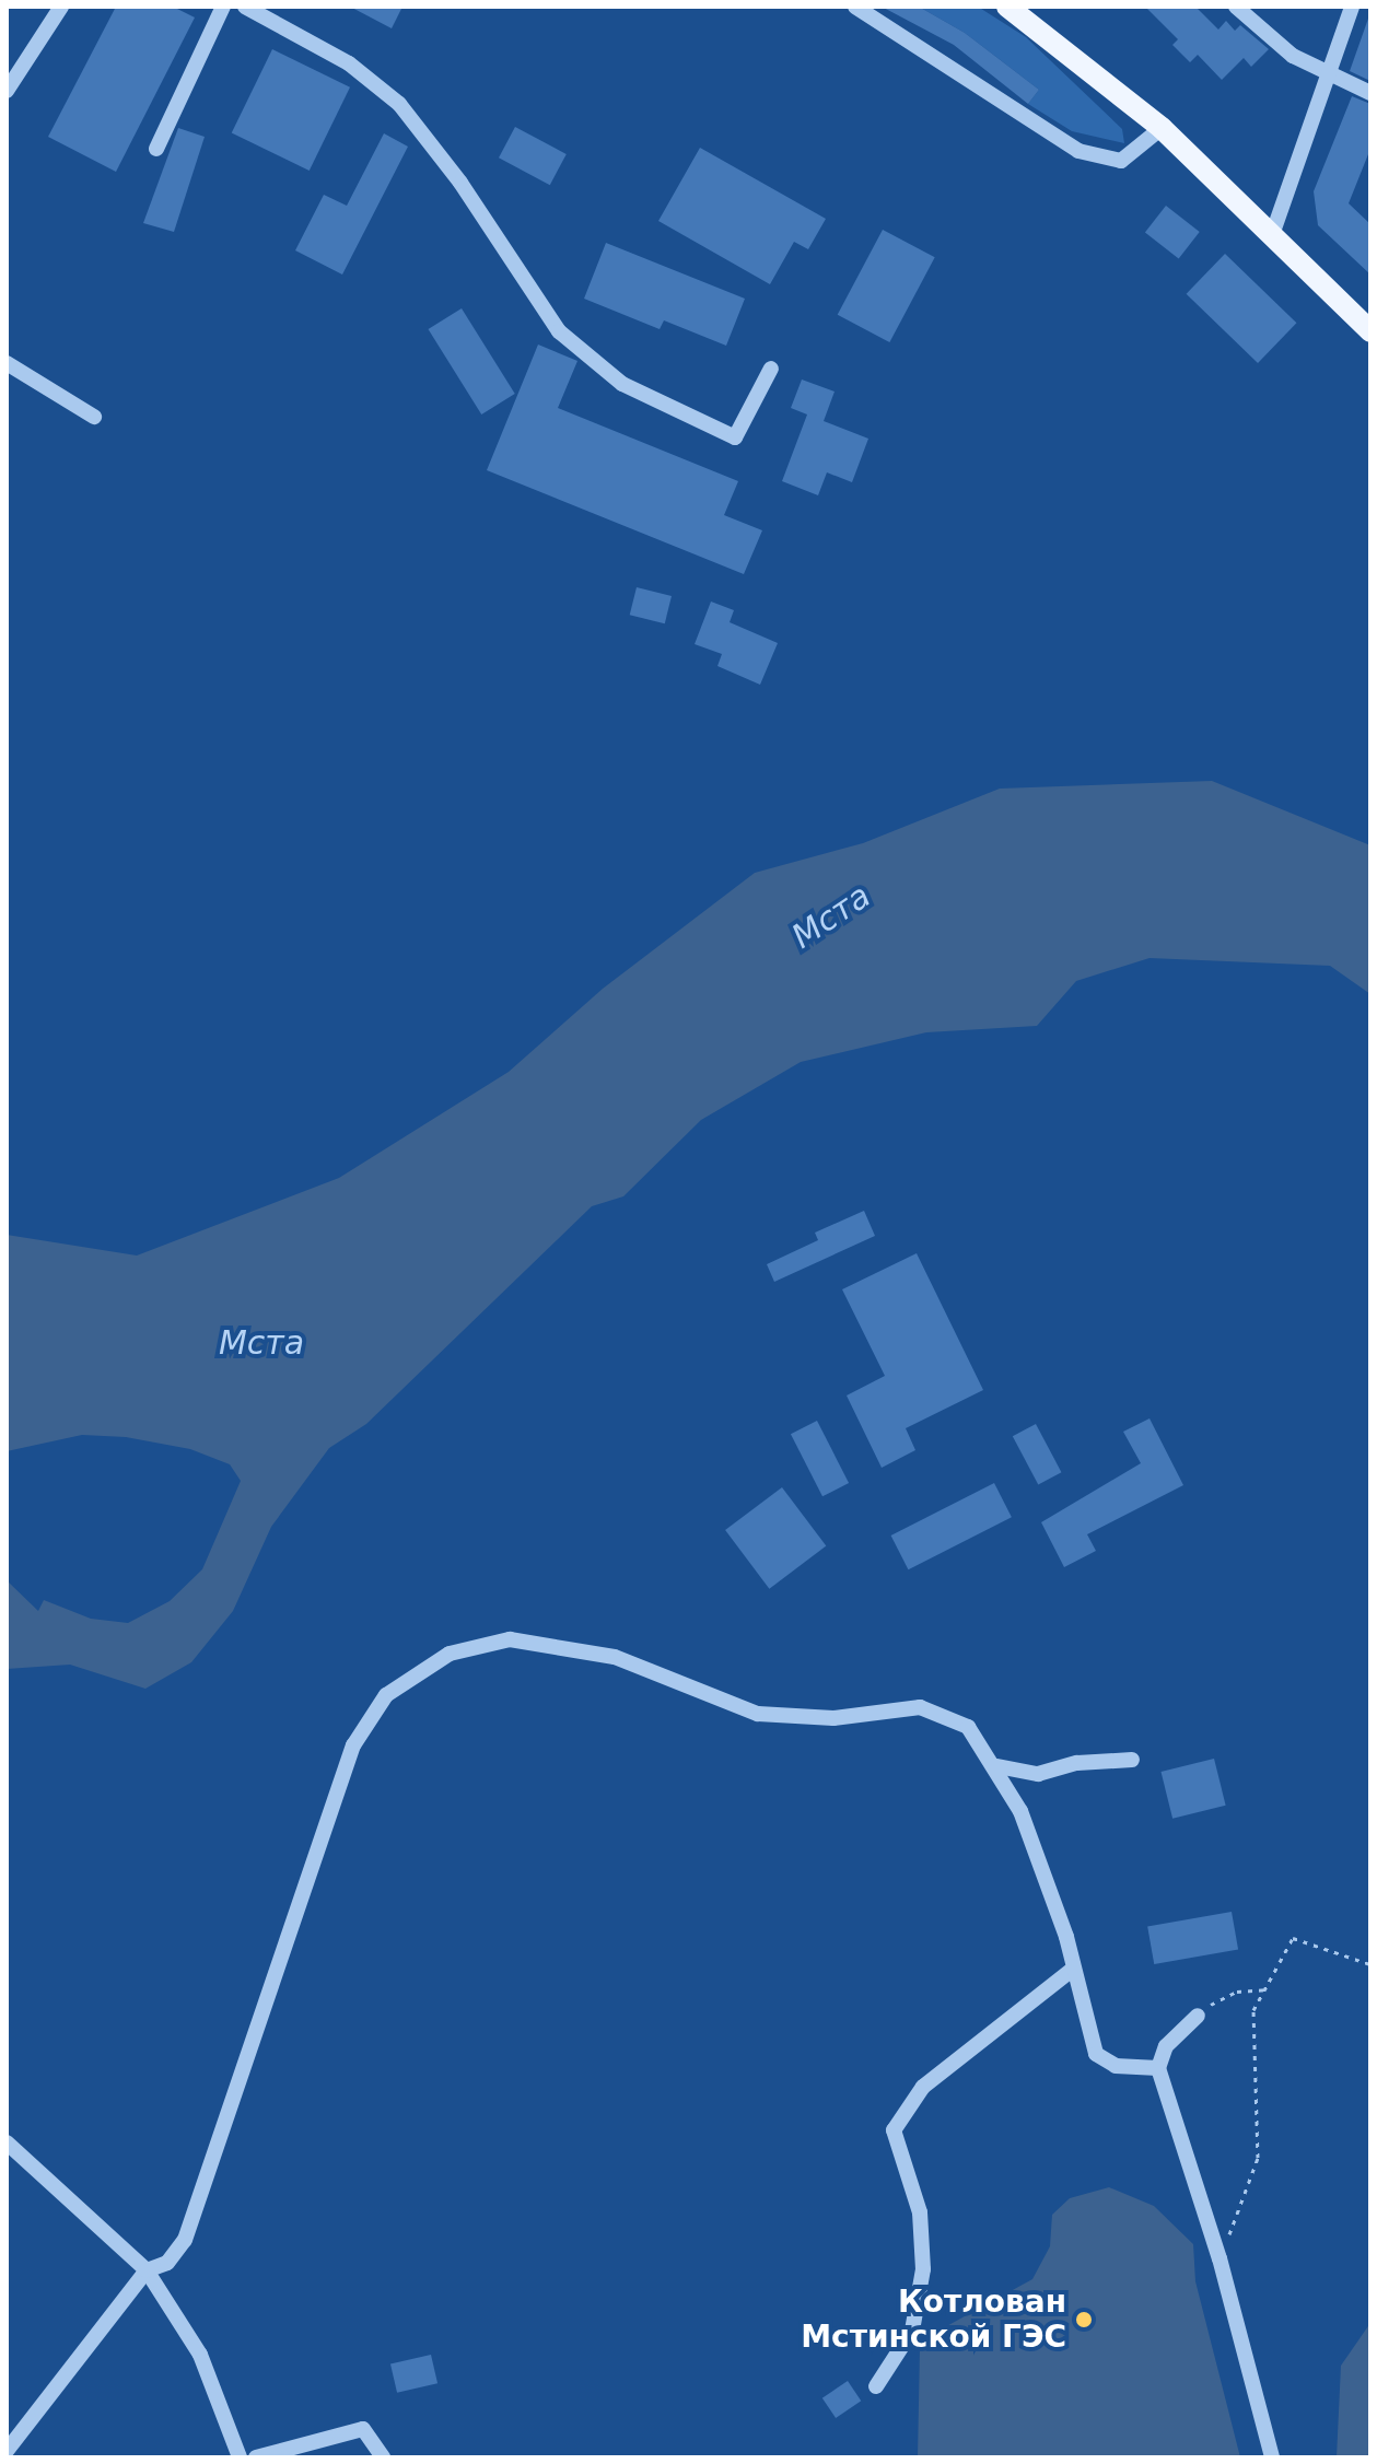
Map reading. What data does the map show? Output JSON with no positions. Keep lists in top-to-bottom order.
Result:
{
  "water": ["Мста"],
  "places": ["Котлован Мстинской ГЭС"]
}
